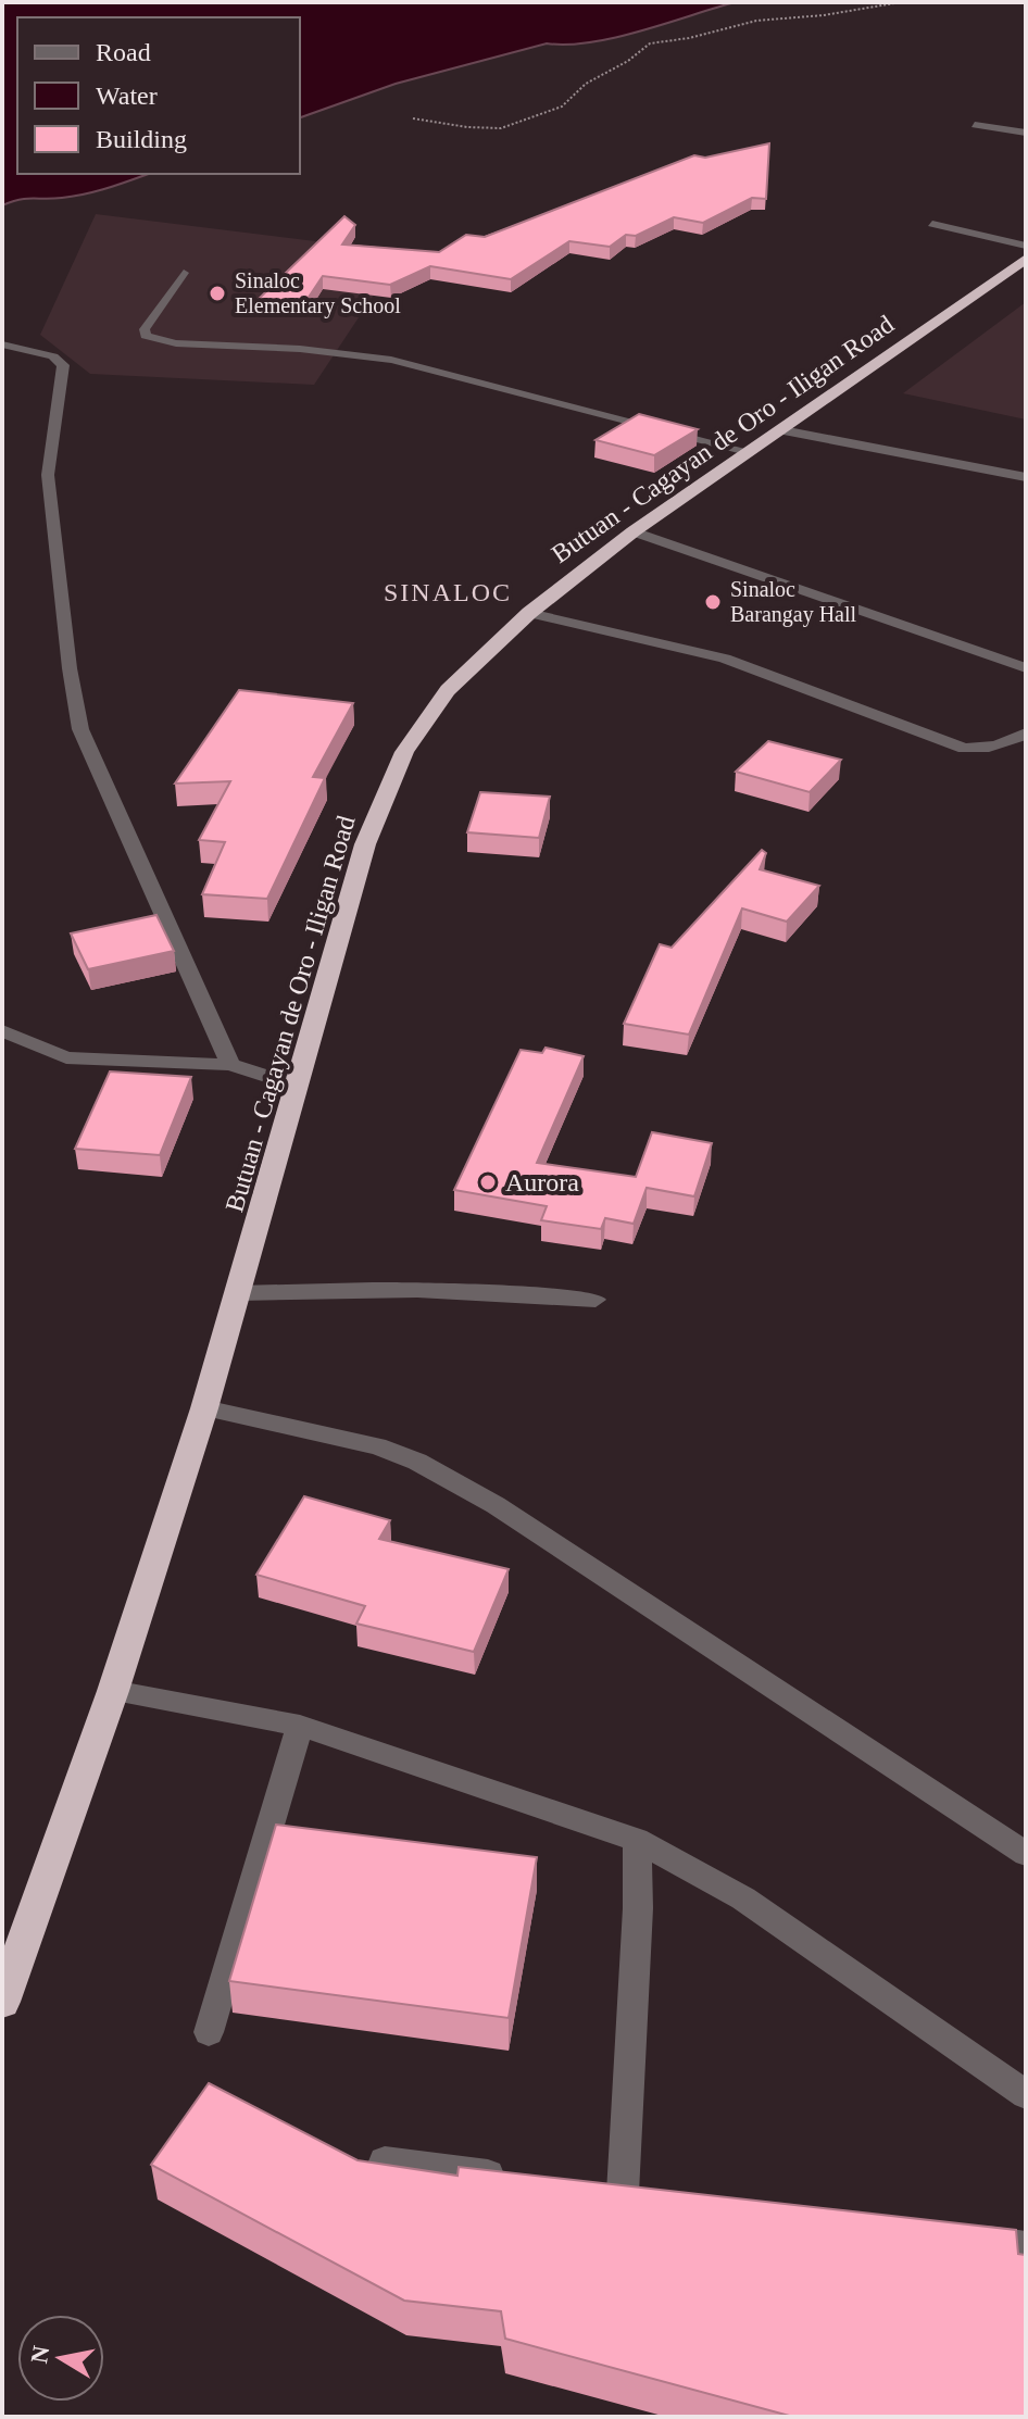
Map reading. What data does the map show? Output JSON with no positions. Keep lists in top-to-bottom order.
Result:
{
  "streets": {
    "highway": ["Butuan - Cagayan de Oro - Iligan Road"]
  },
  "districts": ["SINALOC"],
  "places": ["Sinaloc Elementary School", "Sinaloc Barangay Hall", "Aurora"],
  "legend": ["Road", "Water", "Building"],
  "north": "left"
}
